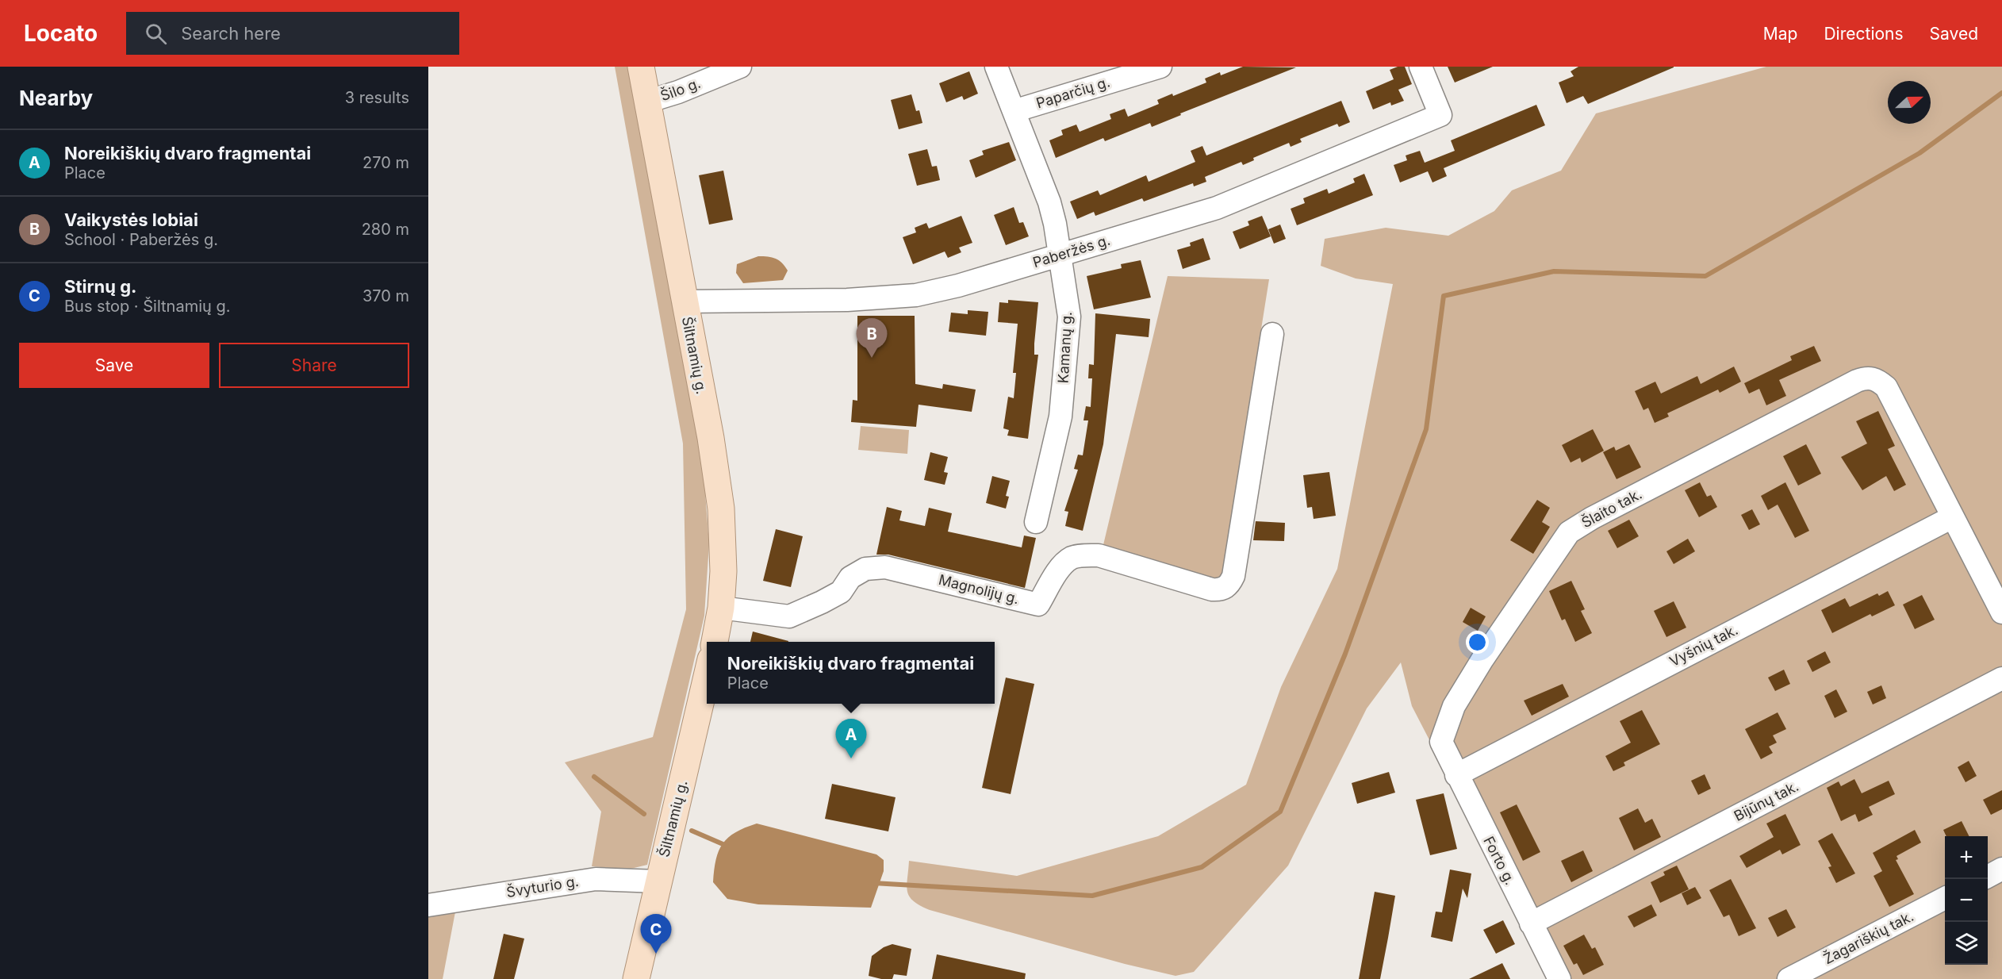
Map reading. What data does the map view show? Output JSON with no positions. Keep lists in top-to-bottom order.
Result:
{
  "streets": {
    "main road": ["Šiltnamių g."],
    "street": [
      "Šilo g.",
      "Paparčių g.",
      "Paberžės g.",
      "Kamanų g.",
      "Šlaito tak.",
      "Magnolijų g.",
      "Vyšnių tak.",
      "Bijūnų tak.",
      "Forto g.",
      "Švyturio g.",
      "Žagariškių tak."
    ]
  },
  "crossings": [
    ["Šilo g.", "Šiltnamių g."],
    ["Paparčių g.", "Kamanų g."],
    ["Paberžės g.", "Kamanų g."],
    ["Paberžės g.", "Šiltnamių g."],
    ["Šiltnamių g.", "Magnolijų g."],
    ["Šiltnamių g.", "Švyturio g."],
    ["Šlaito tak.", "Vyšnių tak."],
    ["Šlaito tak.", "Forto g."],
    ["Vyšnių tak.", "Forto g."],
    ["Bijūnų tak.", "Forto g."]
  ],
  "north": "right",
  "page": {
    "header": "Locato",
    "search": "Search here",
    "nav": ["Map", "Directions", "Saved"],
    "heading": ["Nearby", "3 results"],
    "list": [
      {
        "mark": "A",
        "name": "Noreikiškių dvaro fragmentai",
        "note": "Place",
        "value": "270 m"
      },
      {
        "mark": "B",
        "name": "Vaikystės lobiai",
        "note": "School · Paberžės g.",
        "value": "280 m"
      },
      {
        "mark": "C",
        "name": "Stirnų g.",
        "note": "Bus stop · Šiltnamių g.",
        "value": "370 m"
      }
    ],
    "pins": ["B", "A", "C"],
    "buttons": ["Save", "Share"],
    "popup": ["Noreikiškių dvaro fragmentai", "Place"],
    "map_buttons": ["+", "−"]
  }
}
